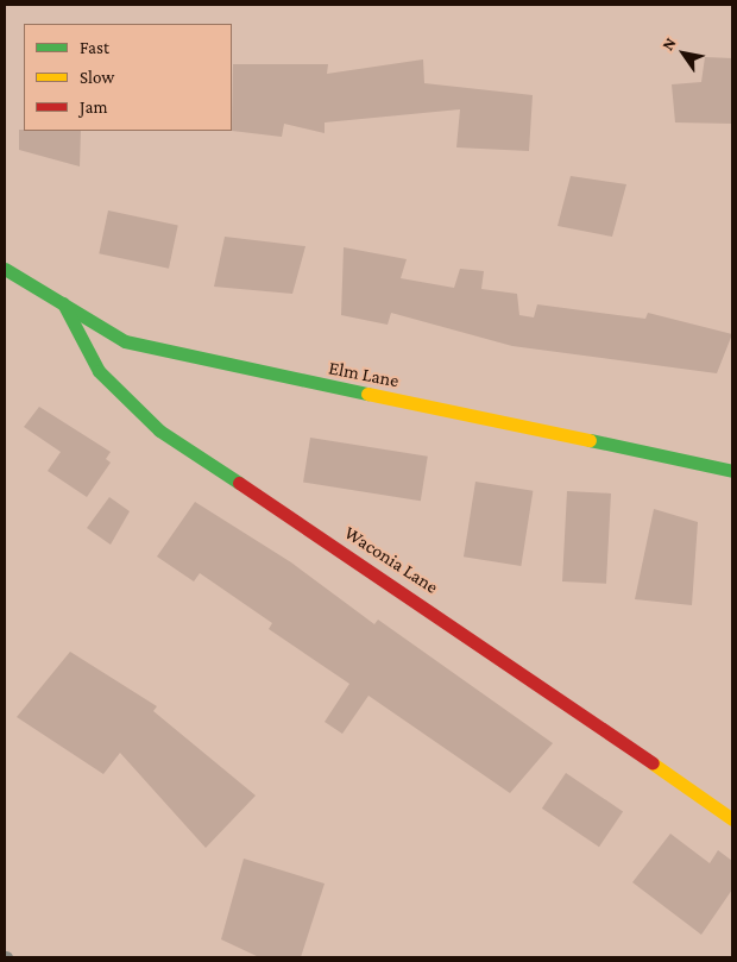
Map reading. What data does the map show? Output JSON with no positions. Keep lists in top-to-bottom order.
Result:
{
  "streets": {
    "street": ["Elm Lane", "Waconia Lane"]
  },
  "crossings": [
    ["Elm Lane", "Waconia Lane"]
  ],
  "legend": ["Fast", "Slow", "Jam"],
  "north": "top left"
}
